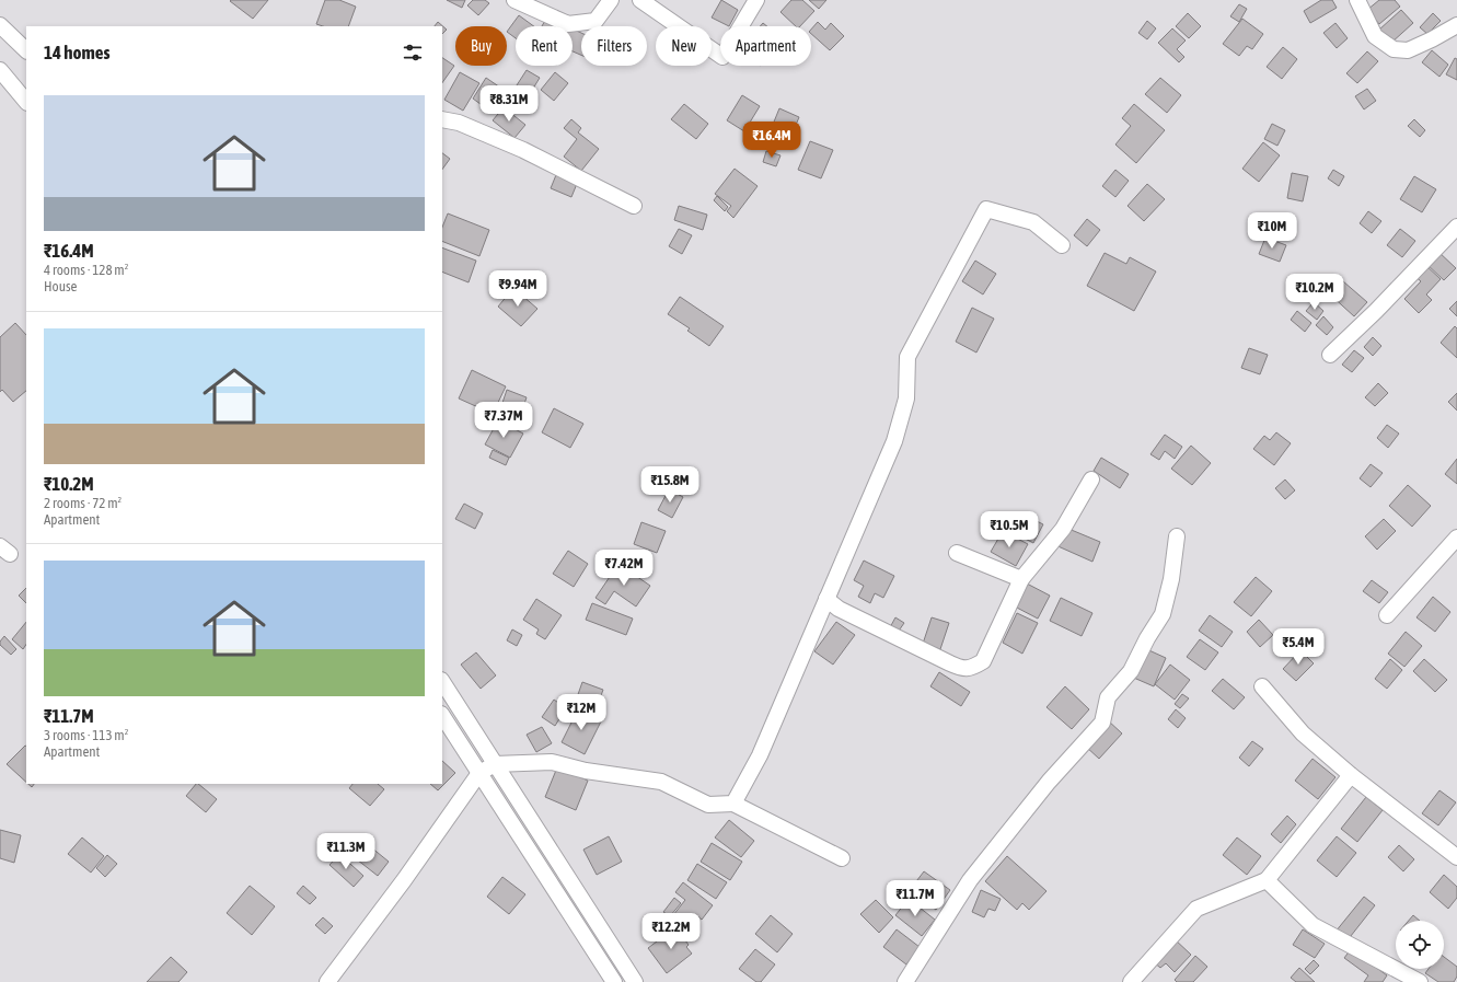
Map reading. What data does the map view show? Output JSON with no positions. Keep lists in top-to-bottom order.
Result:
{
  "page": {
    "chip": [
      "Buy",
      "Rent",
      "Filters",
      "New",
      "Apartment"
    ],
    "heading": "14 homes",
    "list": [
      {
        "name": "₹16.4M",
        "note": "4 rooms · 128 m² · House"
      },
      {
        "name": "₹10.2M",
        "note": "2 rooms · 72 m² · Apartment"
      },
      {
        "name": "₹11.7M",
        "note": "3 rooms · 113 m² · Apartment"
      }
    ],
    "price": [
      "₹8.31M",
      "₹16.4M",
      "₹10M",
      "₹9.94M",
      "₹10.2M",
      "₹7.37M",
      "₹15.8M",
      "₹10.5M",
      "₹7.42M",
      "₹5.4M",
      "₹12M",
      "₹11.3M",
      "₹11.7M",
      "₹12.2M"
    ]
  }
}
